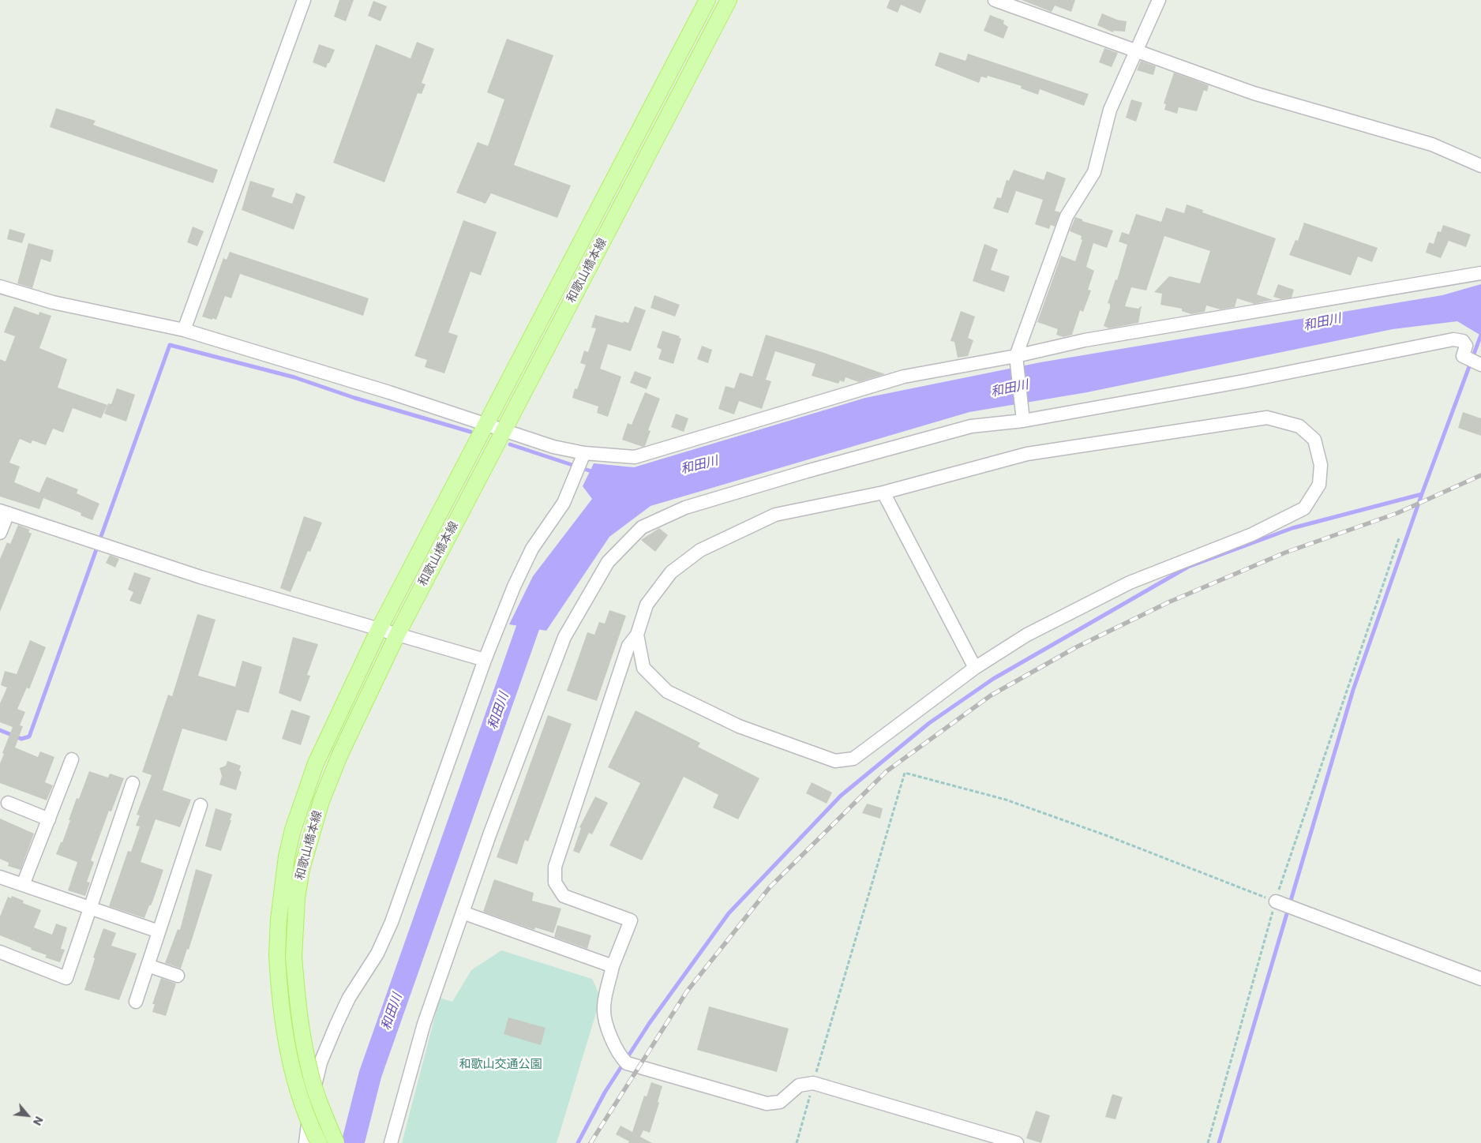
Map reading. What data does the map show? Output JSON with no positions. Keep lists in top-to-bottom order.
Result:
{
  "streets": {
    "main road": ["和歌山橋本線"]
  },
  "water": ["和田川"],
  "parks": ["和歌山交通公園"],
  "north": "bottom right"
}
